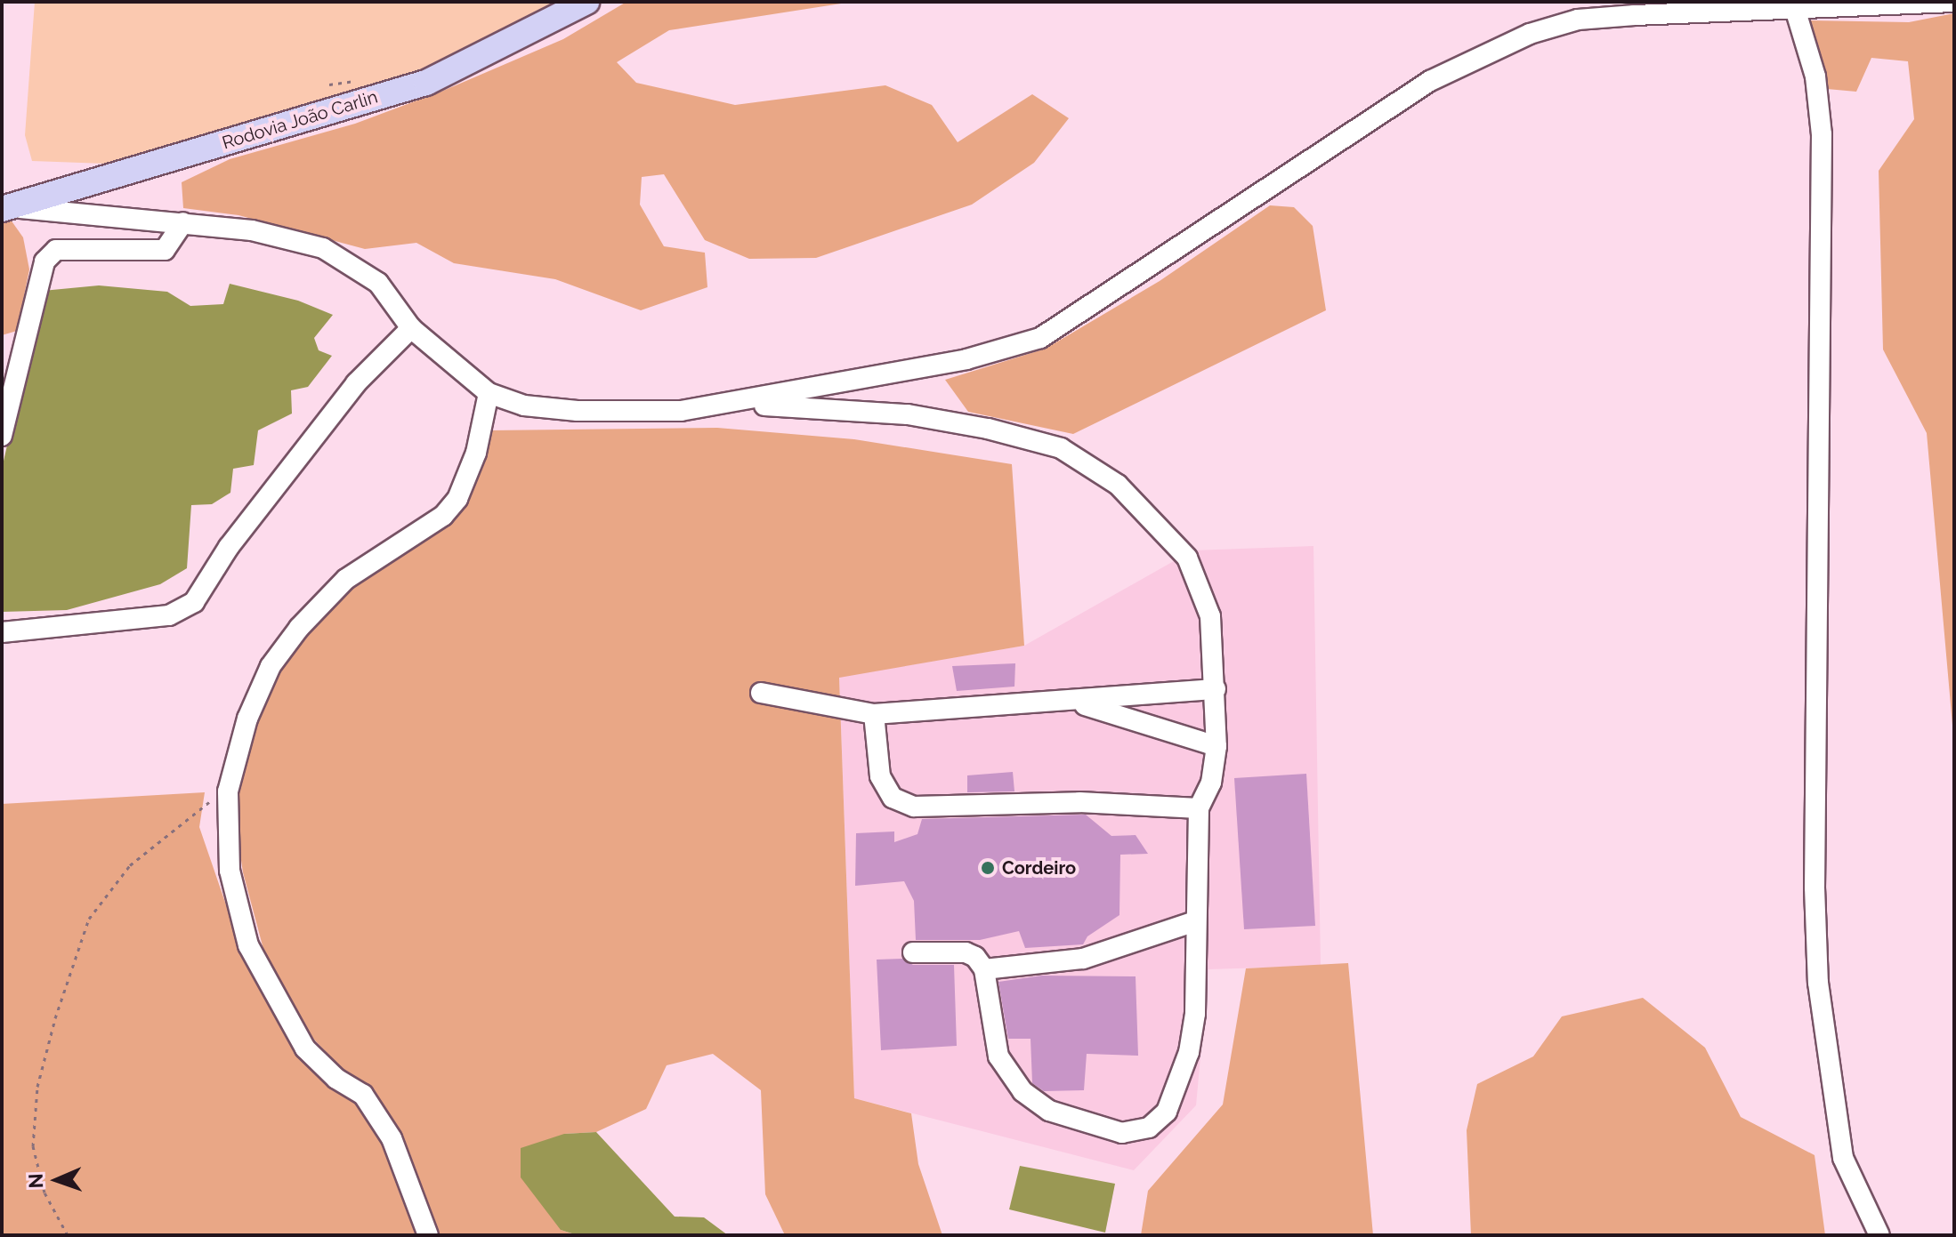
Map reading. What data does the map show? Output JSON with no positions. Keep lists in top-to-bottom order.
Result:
{
  "streets": {
    "main road": ["Rodovia João Carlin"]
  },
  "places": ["Cordeiro"],
  "north": "left"
}
